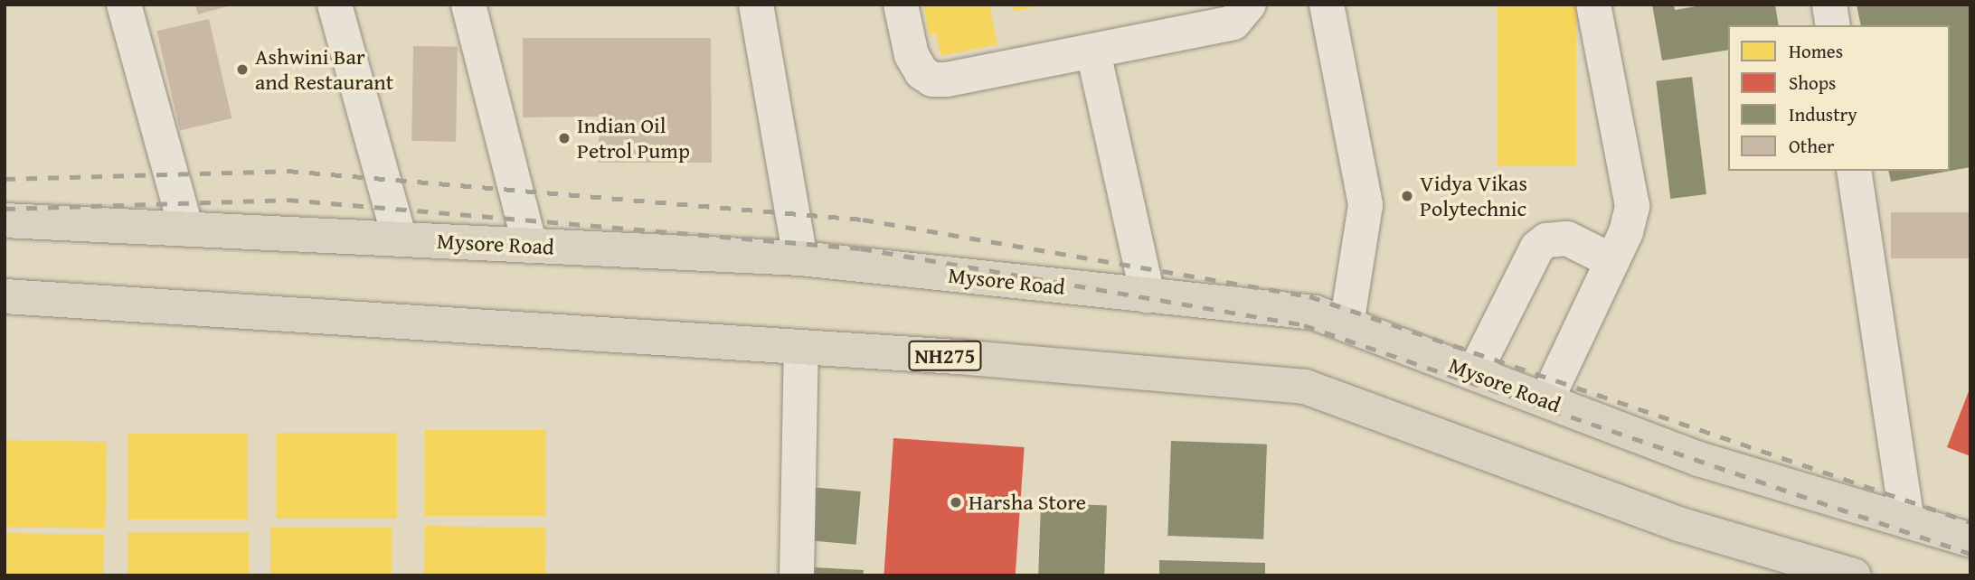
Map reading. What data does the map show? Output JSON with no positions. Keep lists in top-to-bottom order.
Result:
{
  "streets": {
    "highway": ["Mysore Road", "NH275"]
  },
  "places": [
    "Ashwini Bar and Restaurant",
    "Indian Oil Petrol Pump",
    "Vidya Vikas Polytechnic",
    "Harsha Store"
  ],
  "legend": [
    "Homes",
    "Shops",
    "Industry",
    "Other"
  ]
}
